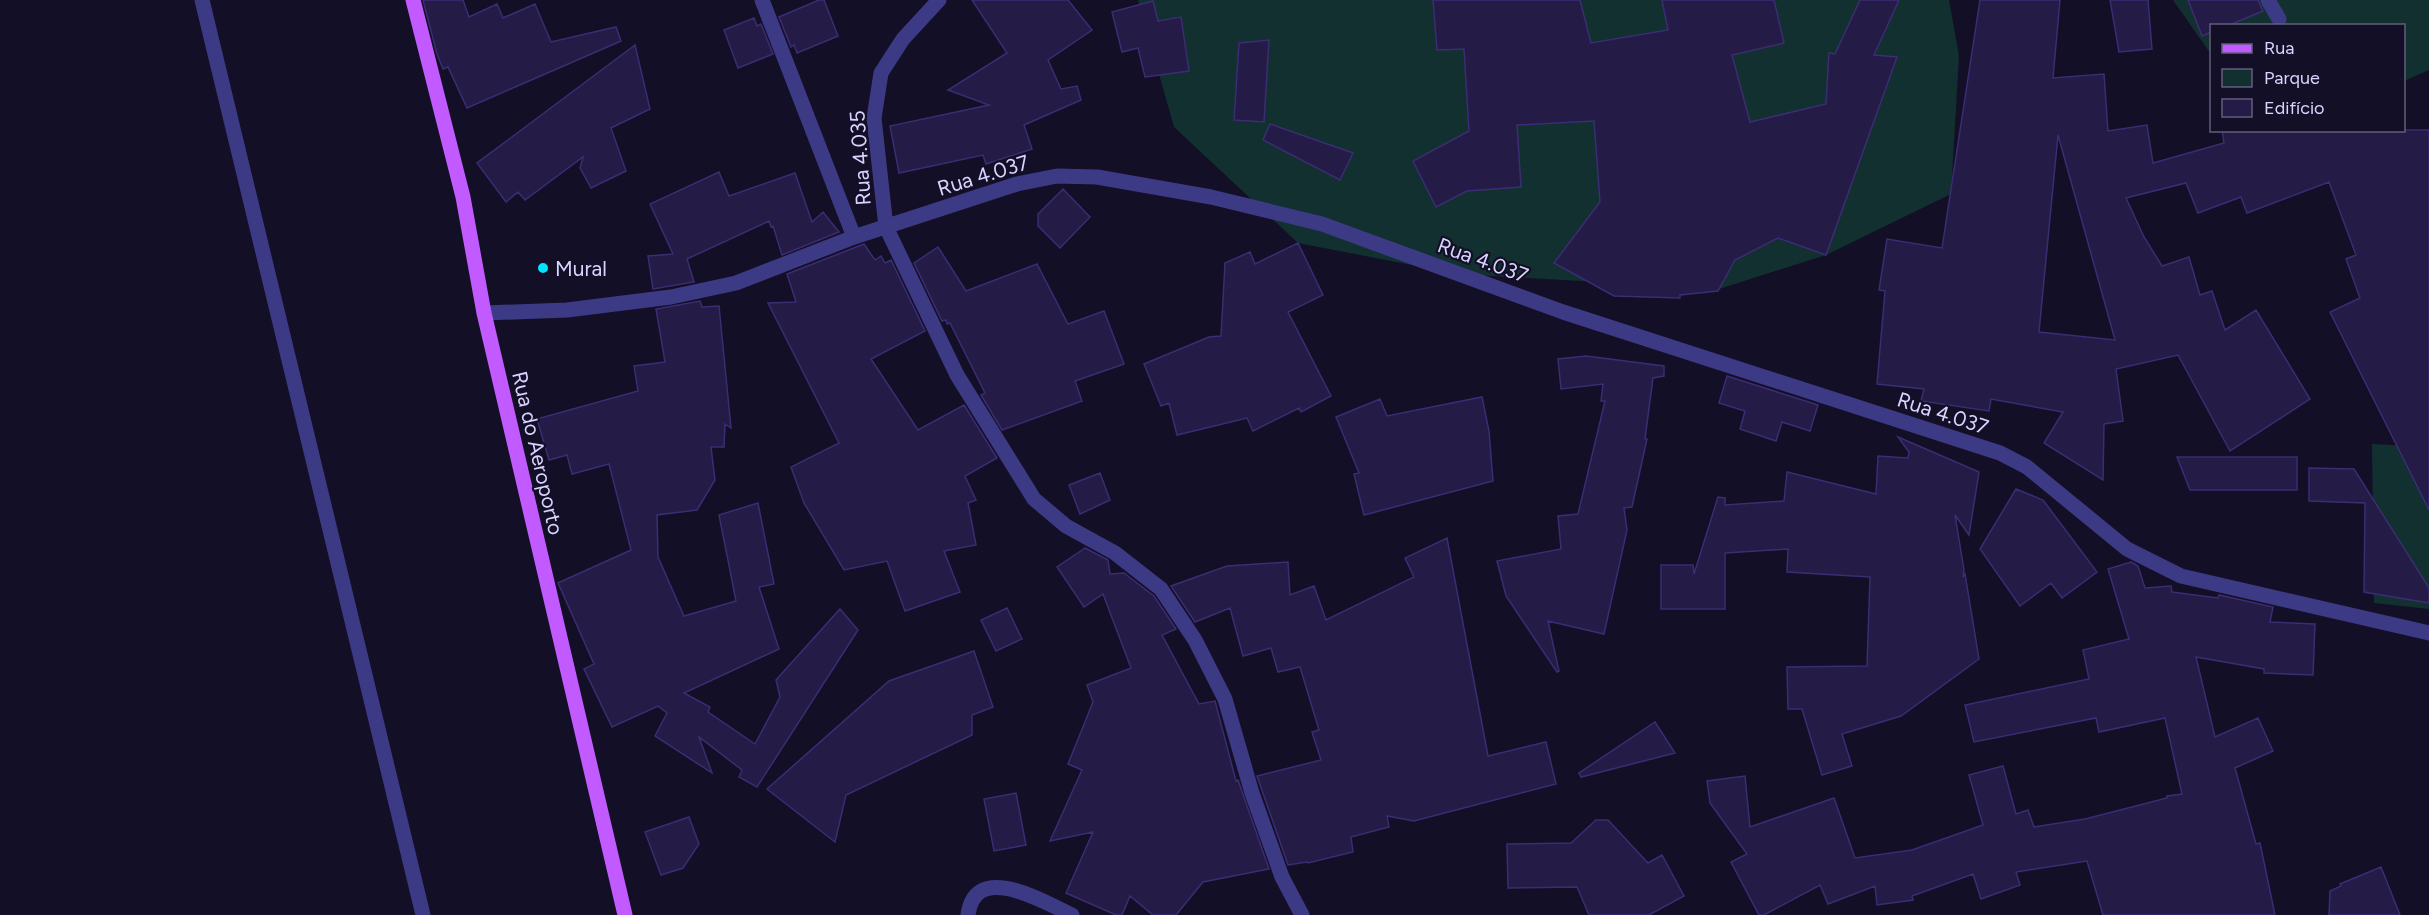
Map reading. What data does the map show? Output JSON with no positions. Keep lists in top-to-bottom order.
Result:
{
  "streets": {
    "main road": ["Rua do Aeroporto"],
    "street": ["Rua 4.035", "Rua 4.037"]
  },
  "crossings": [
    ["Rua 4.035", "Rua 4.037"],
    ["Rua 4.037", "Rua do Aeroporto"]
  ],
  "places": ["Mural"],
  "legend": ["Rua", "Parque", "Edifício"]
}
